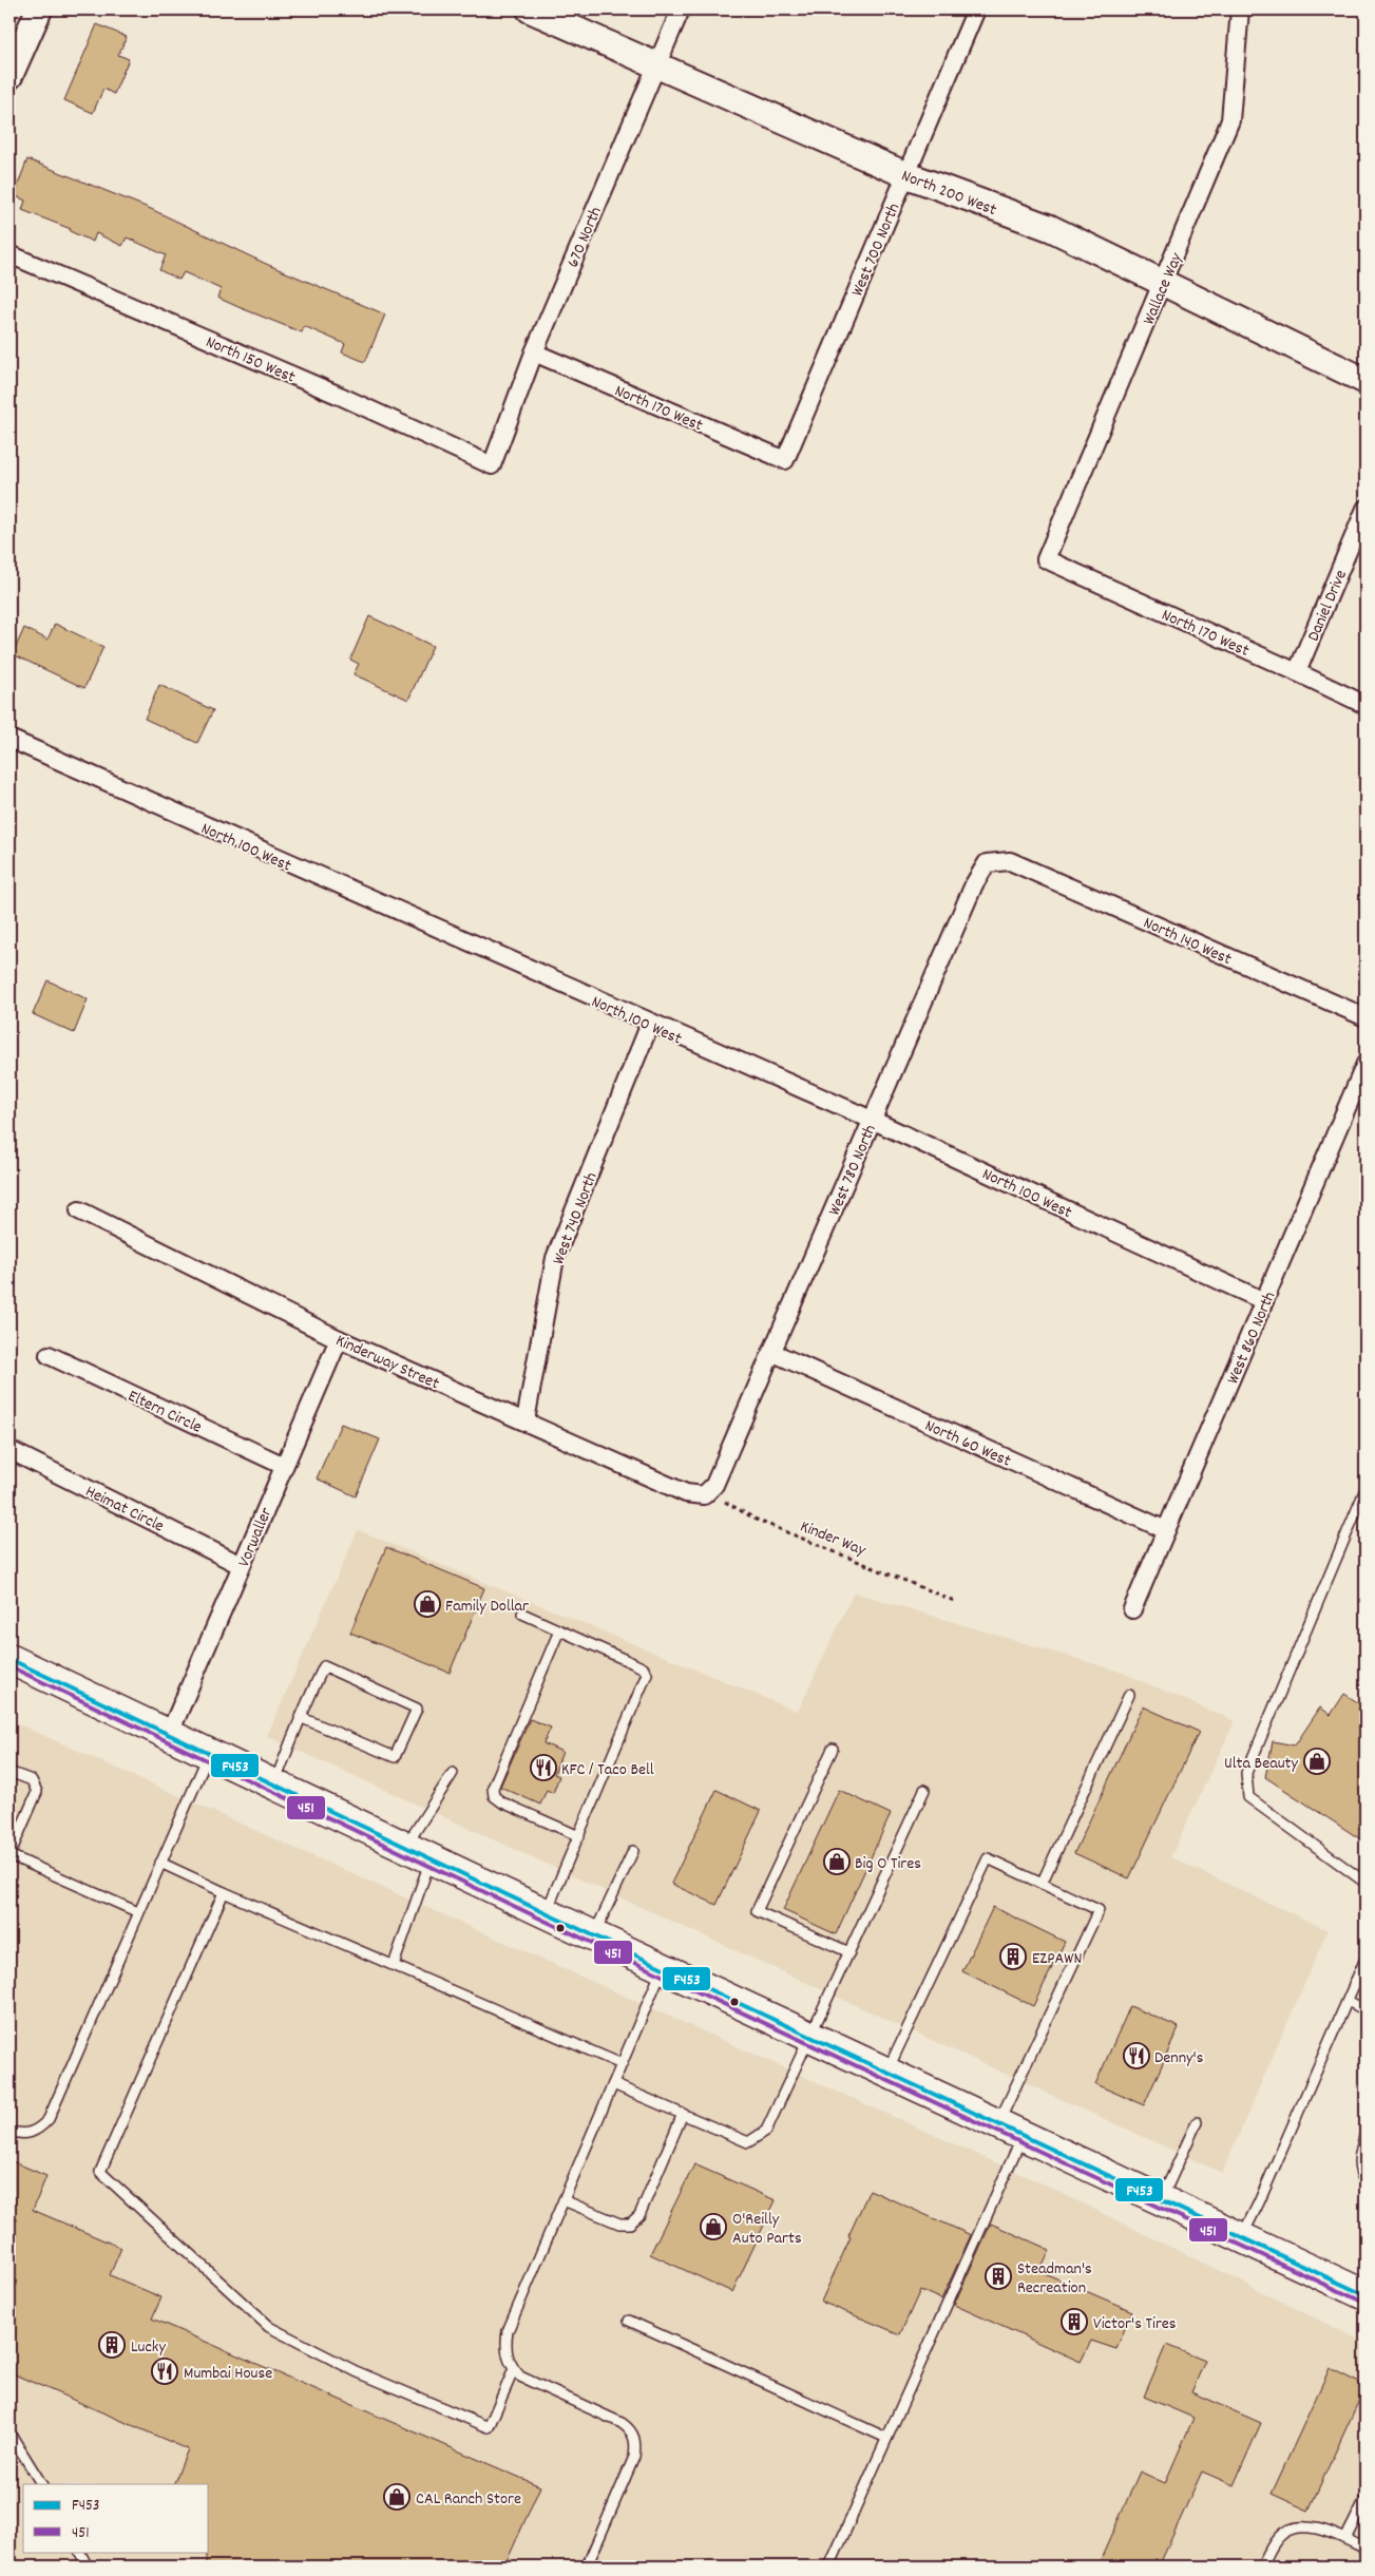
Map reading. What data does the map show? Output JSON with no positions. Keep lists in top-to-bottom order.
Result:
{
  "streets": {
    "street": [
      "North 200 West",
      "670 North",
      "West 700 North",
      "Wallace Way",
      "North 150 West",
      "North 170 West",
      "Daniel Drive",
      "North 100 West",
      "North 140 West",
      "West 780 North",
      "West 740 North",
      "West 860 North",
      "Kinderway Street",
      "Eltern Circle",
      "North 60 West",
      "Heimat Circle",
      "Vorwaller"
    ],
    "path": ["Kinder Way"]
  },
  "crossings": [
    ["North 200 West", "670 North"],
    ["North 200 West", "West 700 North"],
    ["North 200 West", "Wallace Way"],
    ["670 North", "North 150 West"],
    ["670 North", "North 170 West"],
    ["West 700 North", "North 170 West"],
    ["Wallace Way", "North 170 West"],
    ["North 170 West", "Daniel Drive"],
    ["North 100 West", "West 780 North"],
    ["North 100 West", "West 740 North"],
    ["North 100 West", "West 860 North"],
    ["North 140 West", "West 780 North"],
    ["West 780 North", "Kinderway Street"],
    ["West 780 North", "North 60 West"],
    ["West 780 North", "Kinder Way"],
    ["West 740 North", "Kinderway Street"],
    ["West 860 North", "North 60 West"],
    ["Kinderway Street", "Vorwaller"],
    ["Kinderway Street", "Kinder Way"],
    ["Eltern Circle", "Vorwaller"],
    ["Heimat Circle", "Vorwaller"]
  ],
  "places": {
    "shop": [
      "Family Dollar",
      "Ulta Beauty",
      "Big O Tires",
      "O'Reilly Auto Parts",
      "CAL Ranch Store"
    ],
    "restaurant": ["KFC / Taco Bell", "Denny's", "Mumbai House"],
    "building": [
      "EZPAWN",
      "Steadman's Recreation",
      "Victor's Tires",
      "Lucky"
    ]
  },
  "lines": ["transit line F453", "transit line 451"],
  "legend": ["F453", "451"]
}
